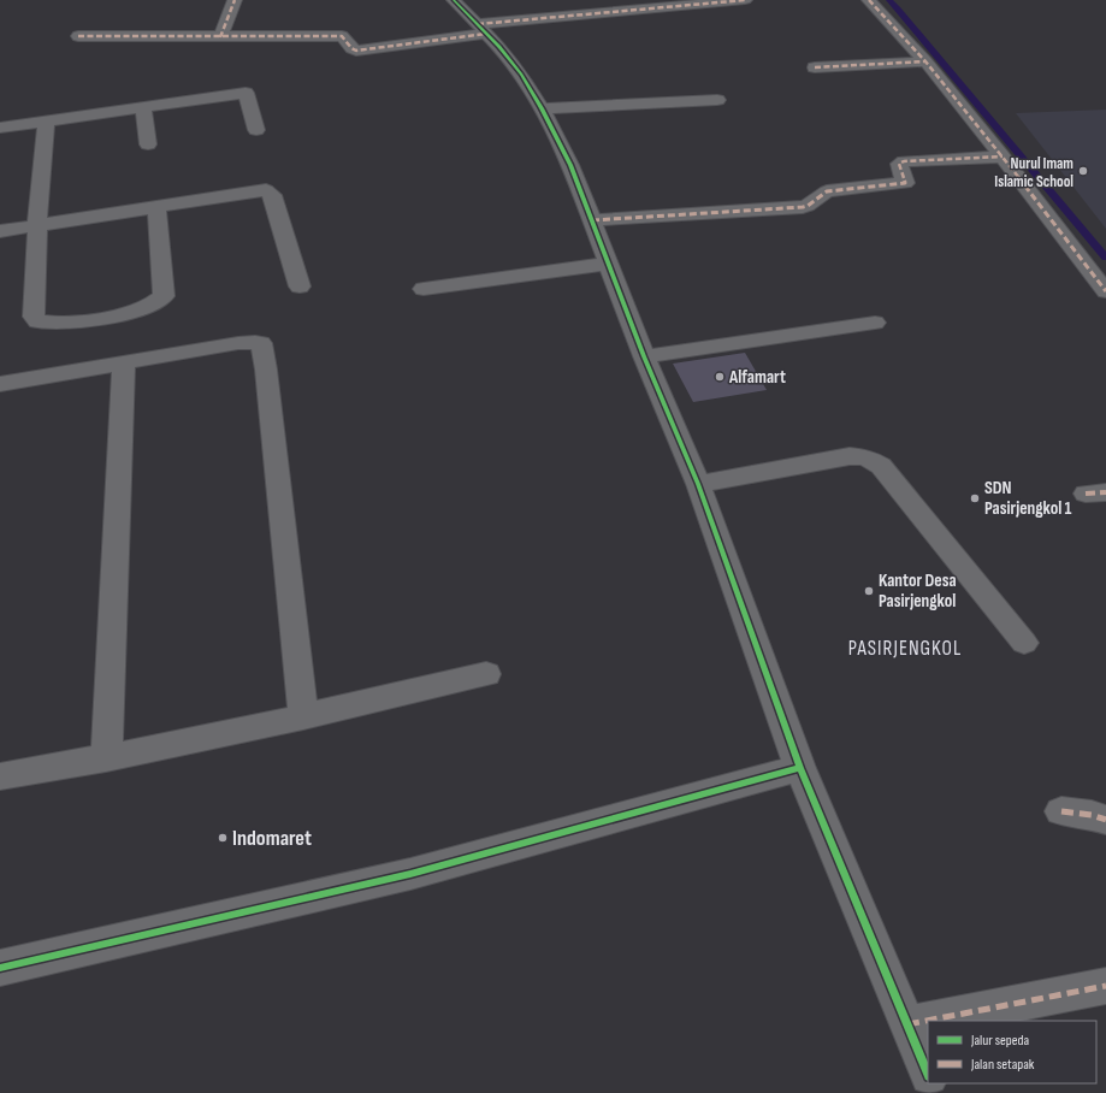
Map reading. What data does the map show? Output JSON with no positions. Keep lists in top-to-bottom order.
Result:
{
  "districts": ["PASIRJENGKOL"],
  "places": [
    "Nurul Imam Islamic School",
    "Alfamart",
    "SDN Pasirjengkol 1",
    "Kantor Desa Pasirjengkol",
    "Indomaret"
  ],
  "legend": ["Jalur sepeda", "Jalan setapak"]
}
